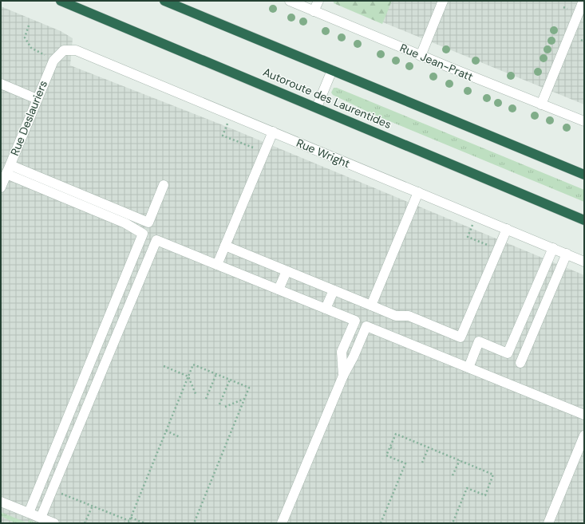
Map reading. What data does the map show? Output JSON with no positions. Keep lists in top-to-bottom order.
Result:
{
  "streets": {
    "highway": ["Autoroute des Laurentides"],
    "street": ["Rue Jean-Pratt", "Rue Deslauriers", "Rue Wright"]
  },
  "crossings": [
    ["Rue Deslauriers", "Rue Wright"]
  ]
}
